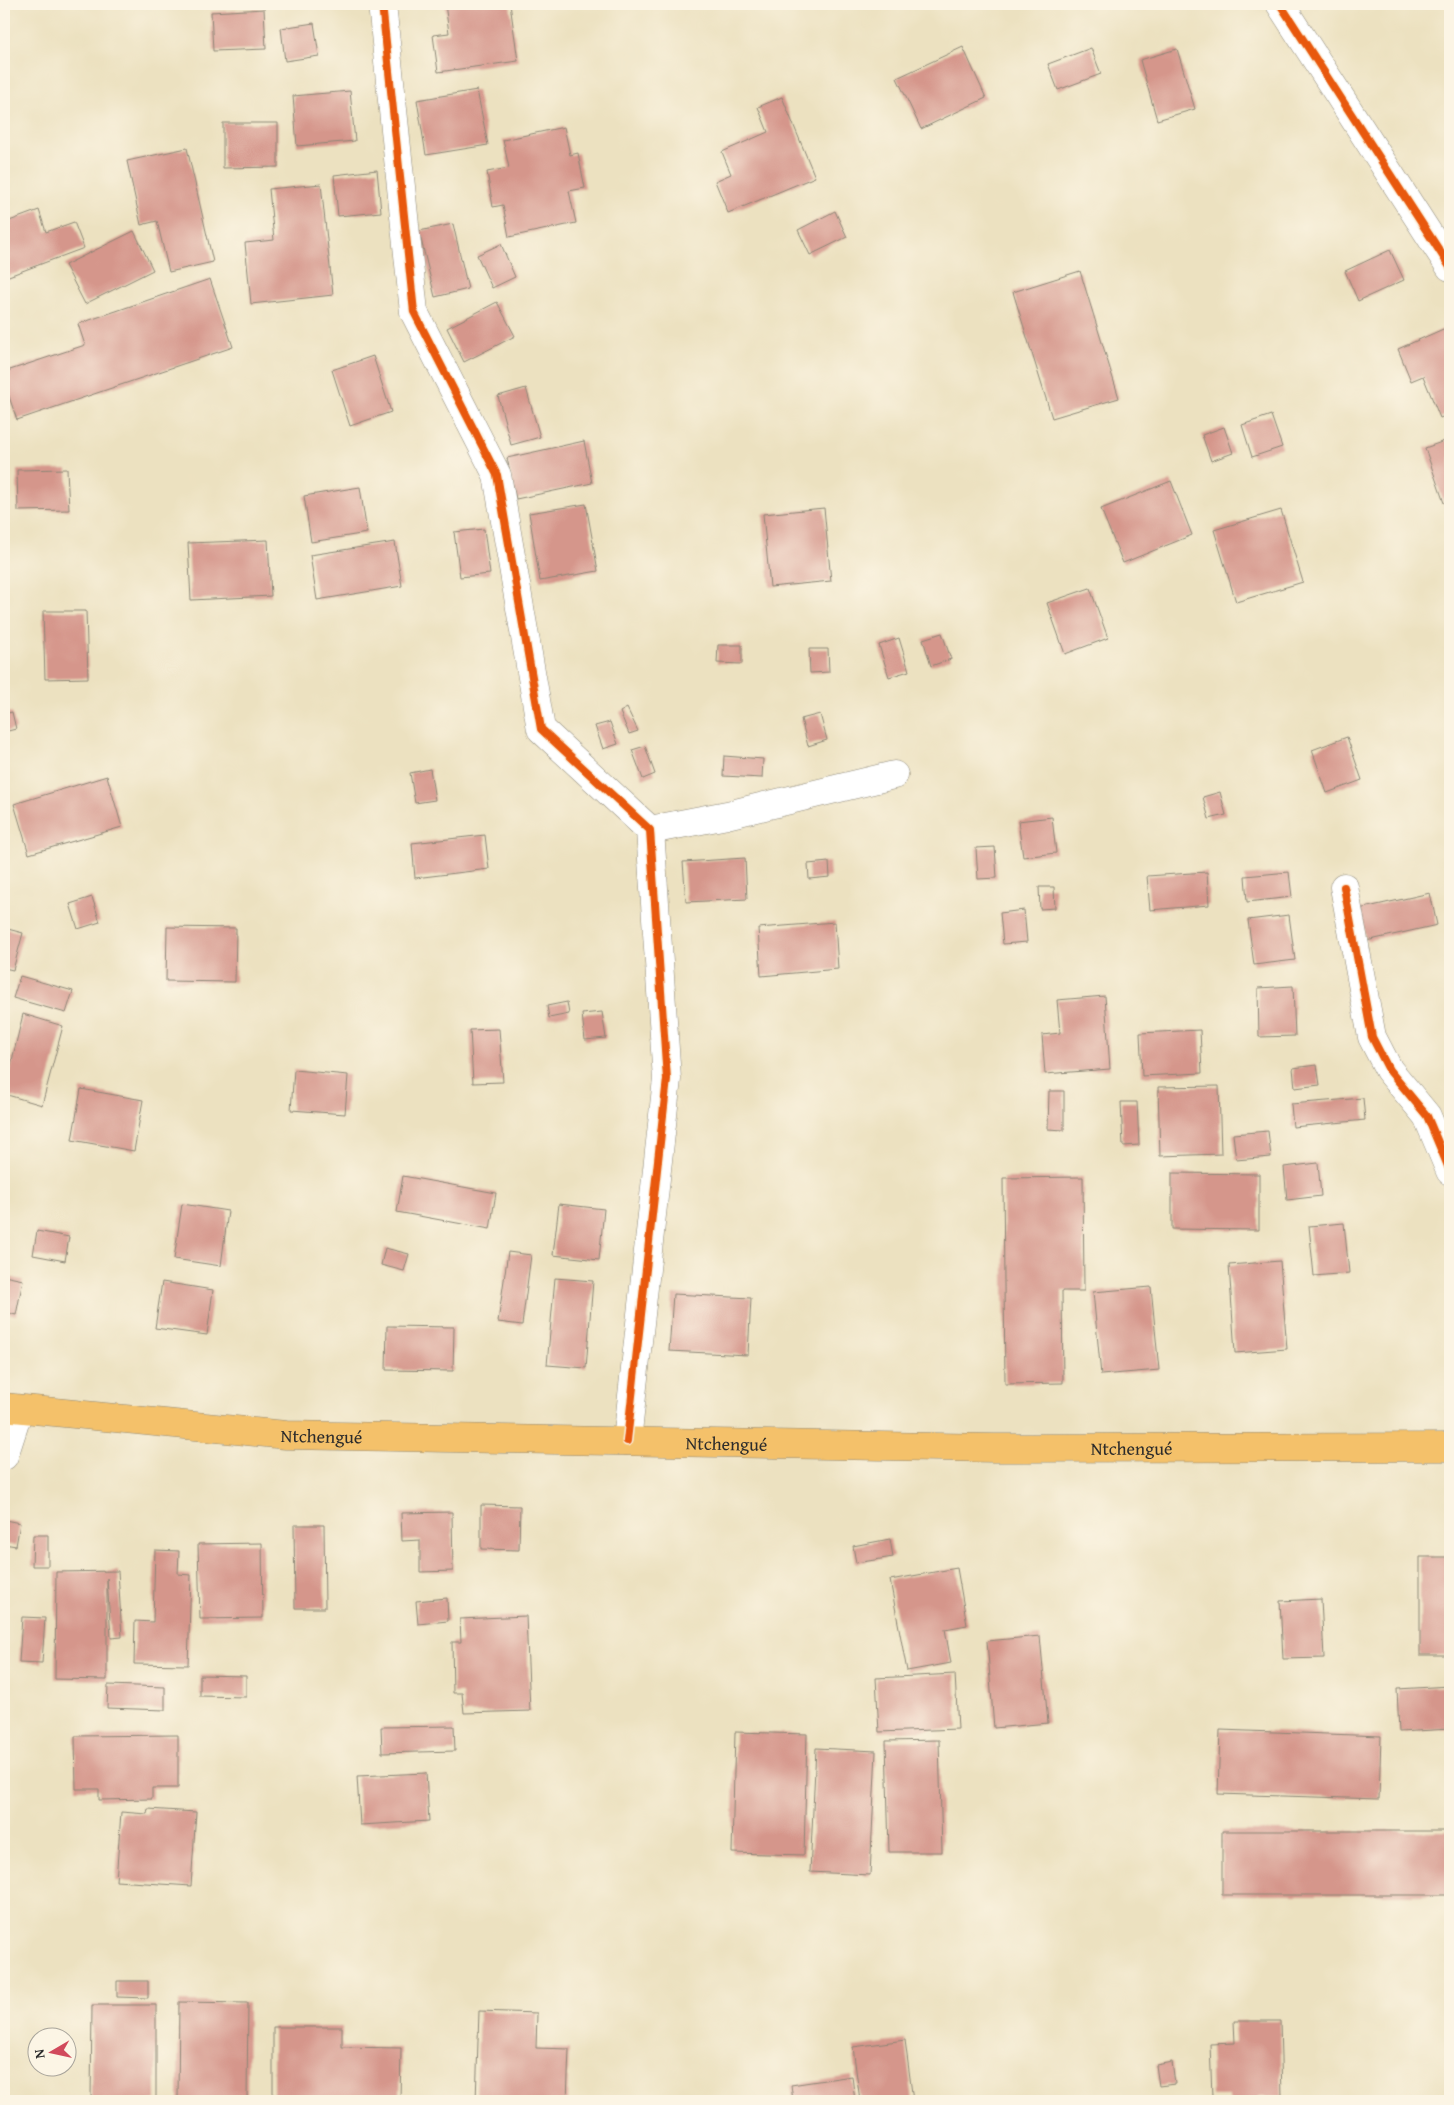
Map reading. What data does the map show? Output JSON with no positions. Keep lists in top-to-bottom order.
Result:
{
  "streets": {
    "main road": ["Ntchengué"]
  },
  "north": "left"
}
